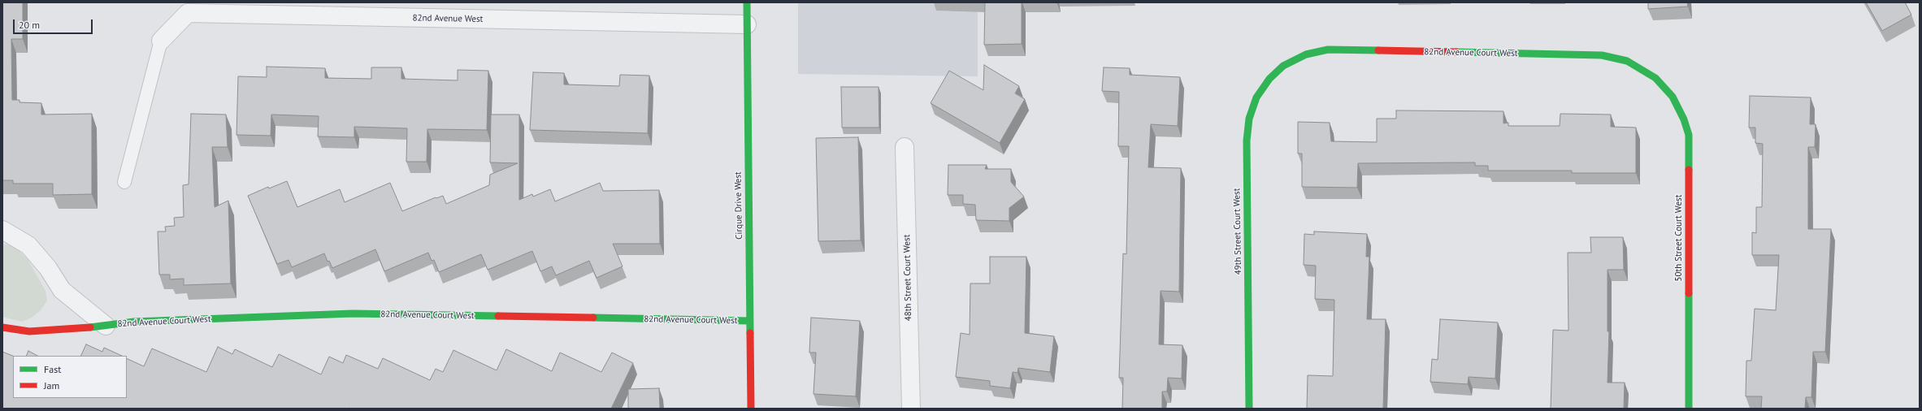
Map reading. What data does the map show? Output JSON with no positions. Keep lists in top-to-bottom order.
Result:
{
  "streets": {
    "street": [
      "82nd Avenue West",
      "82nd Avenue Court West",
      "Cirque Drive West",
      "49th Street Court West",
      "50th Street Court West",
      "48th Street Court West"
    ]
  },
  "crossings": [
    ["82nd Avenue West", "Cirque Drive West"],
    ["82nd Avenue Court West", "Cirque Drive West"],
    ["82nd Avenue Court West", "49th Street Court West"],
    ["82nd Avenue Court West", "50th Street Court West"]
  ],
  "legend": ["Fast", "Jam"],
  "scale_bar": "20 m"
}
